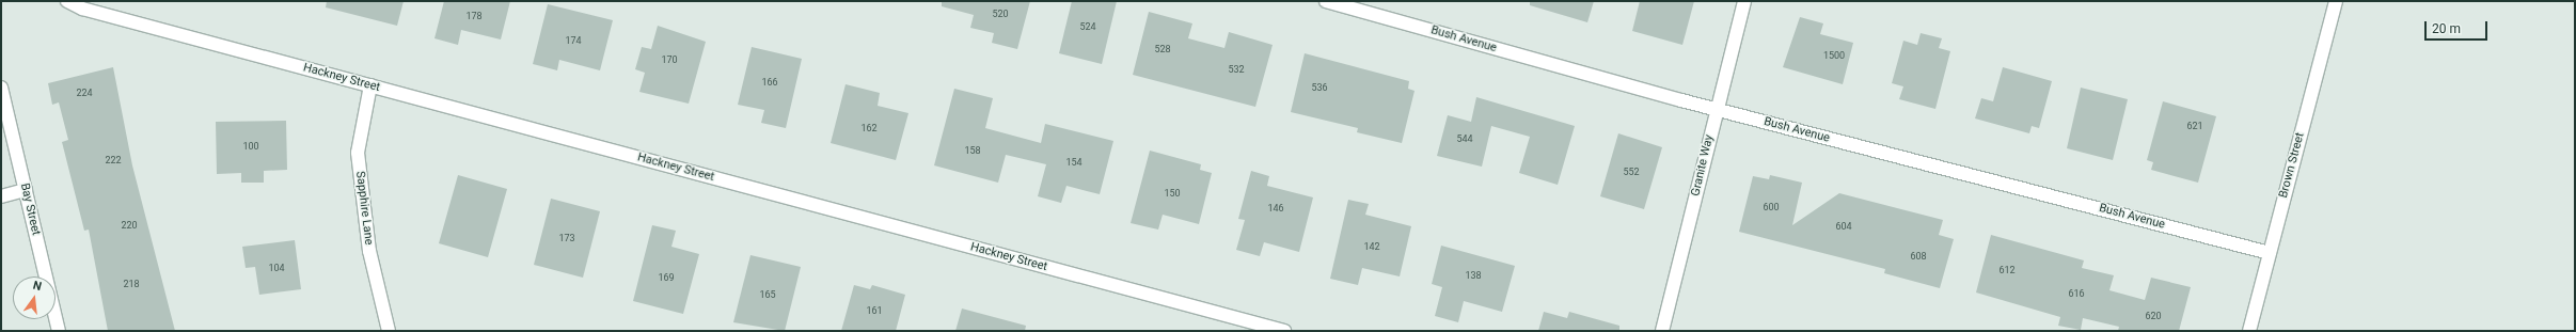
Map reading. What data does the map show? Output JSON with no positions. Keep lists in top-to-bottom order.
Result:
{
  "streets": {
    "street": [
      "Bush Avenue",
      "Hackney Street",
      "Granite Way",
      "Brown Street",
      "Sapphire Lane",
      "Bay Street"
    ]
  },
  "crossings": [
    ["Bush Avenue", "Granite Way"],
    ["Bush Avenue", "Brown Street"],
    ["Hackney Street", "Sapphire Lane"]
  ],
  "house_numbers": [
    "520",
    "178",
    "524",
    "174",
    "528",
    "1500",
    "170",
    "532",
    "166",
    "536",
    "224",
    "621",
    "162",
    "544",
    "100",
    "158",
    "222",
    "154",
    "552",
    "150",
    "600",
    "146",
    "220",
    "604",
    "173",
    "142",
    "608",
    "104",
    "612",
    "138",
    "169",
    "218",
    "616",
    "165",
    "161",
    "620"
  ],
  "scale_bar": "20 m",
  "north": "top"
}
